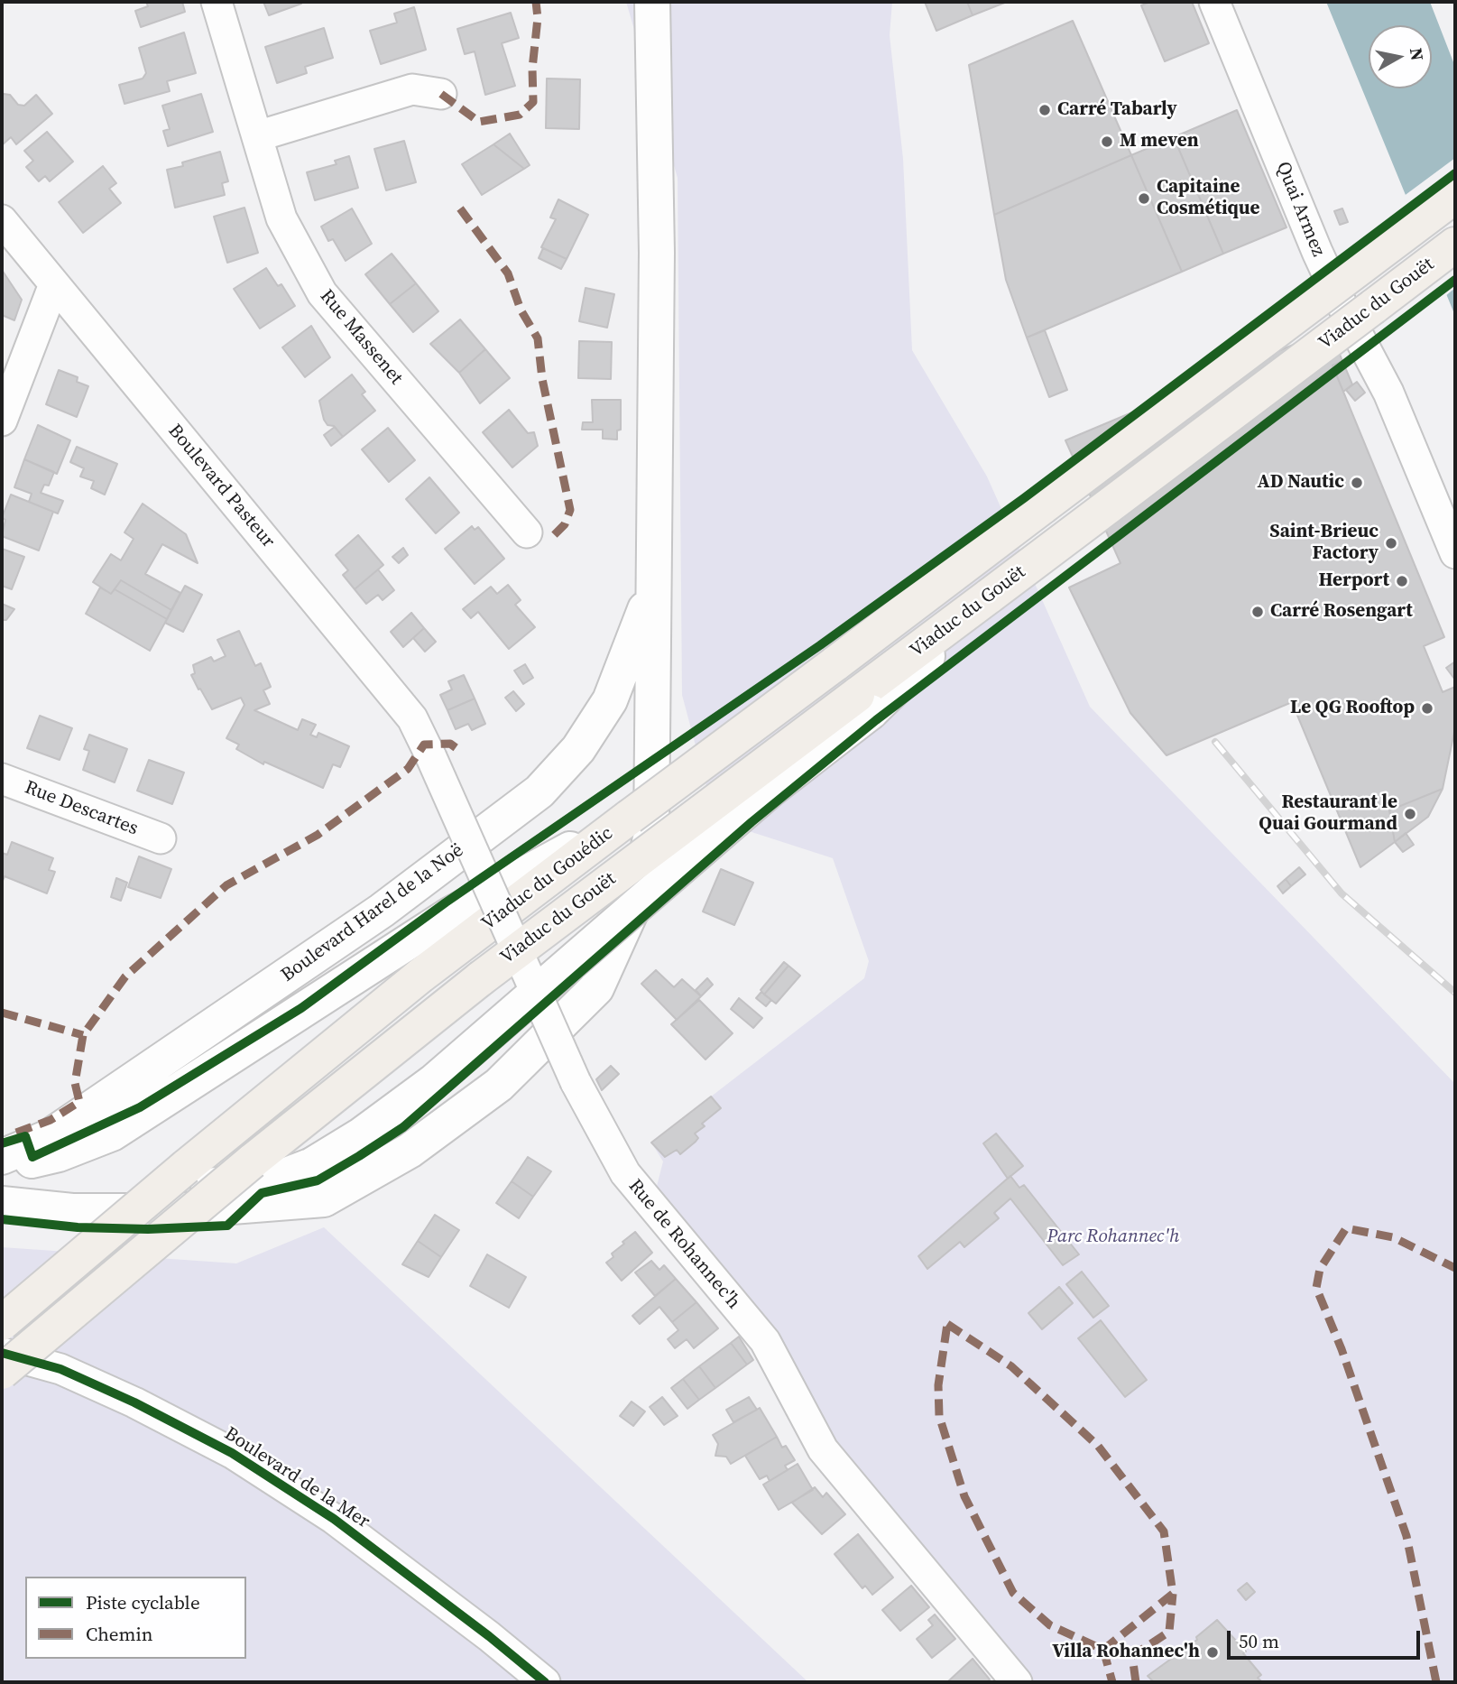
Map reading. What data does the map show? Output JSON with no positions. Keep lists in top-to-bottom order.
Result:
{
  "streets": {
    "highway": ["Viaduc du Gouët", "Viaduc du Gouédic"],
    "main road": ["Boulevard Harel de la Noë"],
    "street": [
      "Quai Armez",
      "Rue Massenet",
      "Boulevard Pasteur",
      "Rue Descartes",
      "Rue de Rohannec'h",
      "Boulevard de la Mer"
    ]
  },
  "crossings": [
    ["Viaduc du Gouët", "Viaduc du Gouédic"],
    ["Boulevard Pasteur", "Rue de Rohannec'h"]
  ],
  "parks": ["Parc Rohannec'h"],
  "places": [
    "Carré Tabarly",
    "M meven",
    "Capitaine Cosmétique",
    "AD Nautic",
    "Saint-Brieuc Factory",
    "Herport",
    "Carré Rosengart",
    "Le QG Rooftop",
    "Restaurant le Quai Gourmand",
    "Villa Rohannec'h"
  ],
  "legend": ["Piste cyclable", "Chemin"],
  "scale_bar": "50 m",
  "north": "right"
}
